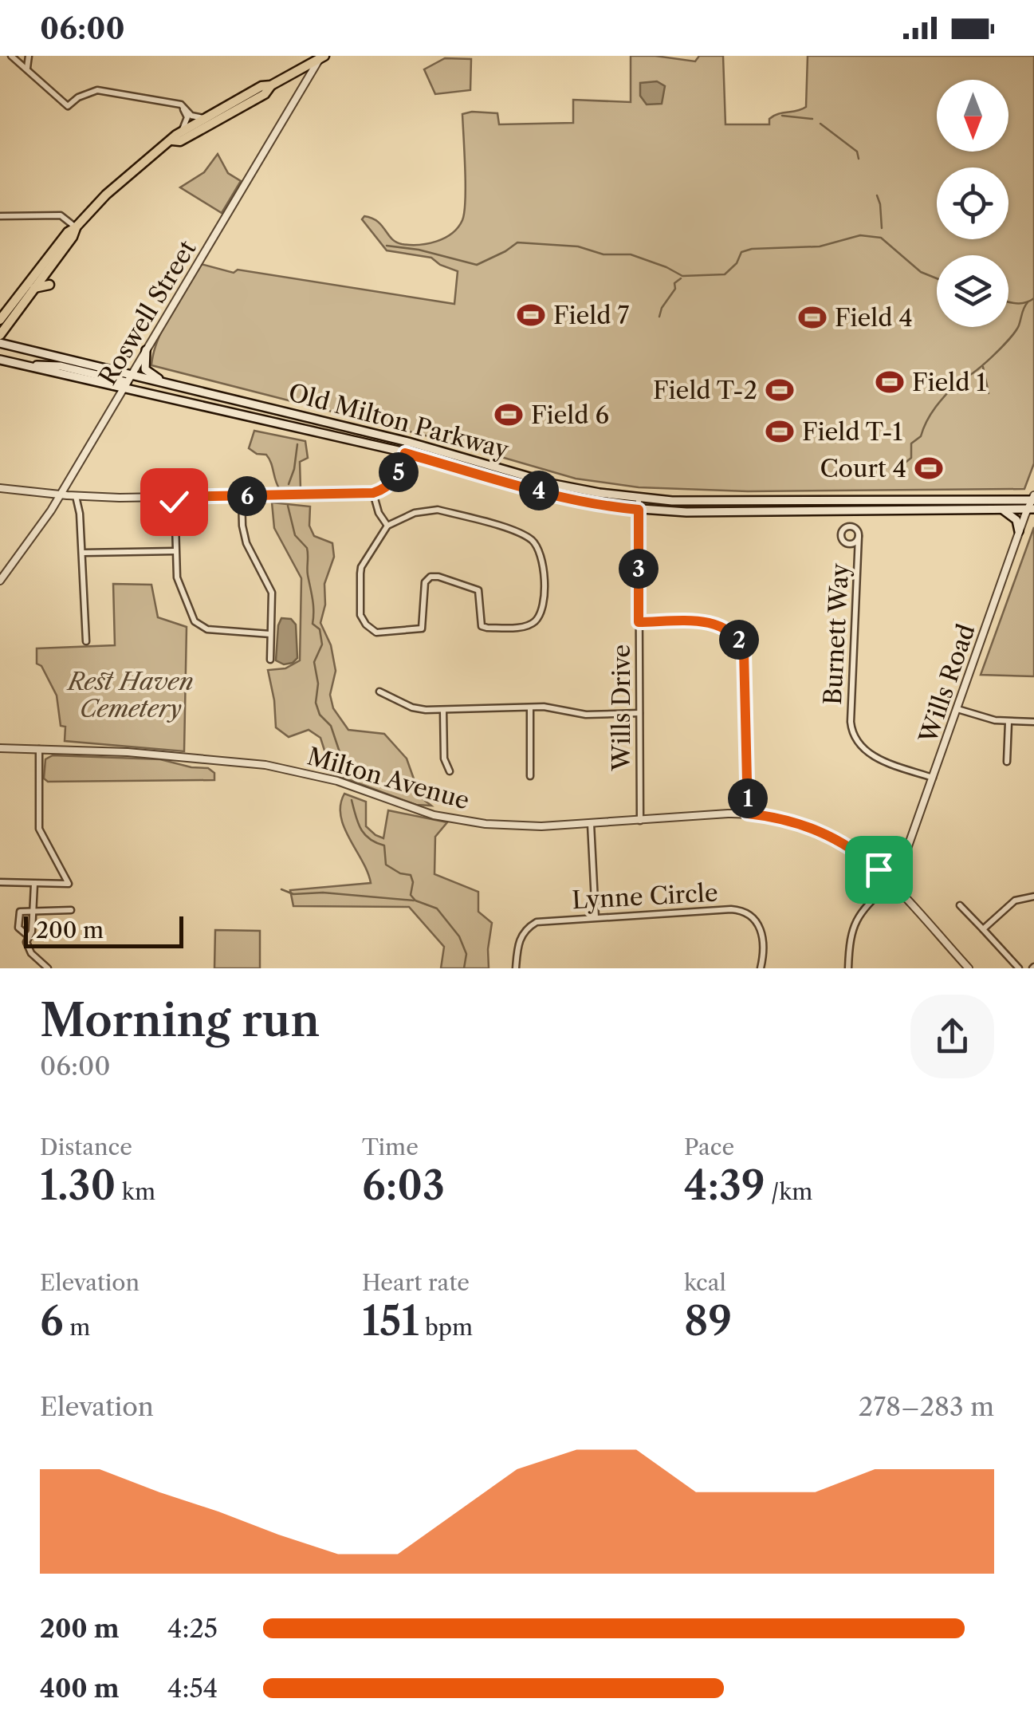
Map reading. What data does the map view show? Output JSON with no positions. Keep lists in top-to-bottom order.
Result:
{
  "streets": {
    "main road": ["Old Milton Parkway"],
    "street": [
      "Roswell Street",
      "Burnett Way",
      "Wills Road",
      "Wills Drive",
      "Milton Avenue",
      "Lynne Circle"
    ]
  },
  "crossings": [
    ["Roswell Street", "Old Milton Parkway"],
    ["Old Milton Parkway", "Wills Road"],
    ["Old Milton Parkway", "Wills Drive"],
    ["Burnett Way", "Wills Road"],
    ["Wills Road", "Milton Avenue"],
    ["Wills Drive", "Milton Avenue"]
  ],
  "parks": ["Rest Haven Cemetery"],
  "places": {
    "sports": [
      "Field 7",
      "Field 4",
      "Field 1",
      "Field T-2",
      "Field 6",
      "Field T-1",
      "Court 4"
    ]
  },
  "scale_bar": "200 m",
  "north": "bottom",
  "page": {
    "status": "06:00",
    "pins": [
      "5",
      "4",
      "6",
      "3",
      "2",
      "1"
    ],
    "scale": "200 m",
    "heading": ["Morning run", "06:00"],
    "stats": [
      ["Distance", "1.30 km"],
      ["Time", "6:03"],
      ["Pace", "4:39 /km"],
      ["Elevation", "6 m"],
      ["Heart rate", "151 bpm"],
      ["kcal", "89"]
    ],
    "chart": ["Elevation", "278–283 m"],
    "list": [
      {
        "name": "200 m",
        "note": "4:25"
      },
      {
        "name": "400 m",
        "note": "4:54"
      }
    ]
  }
}
